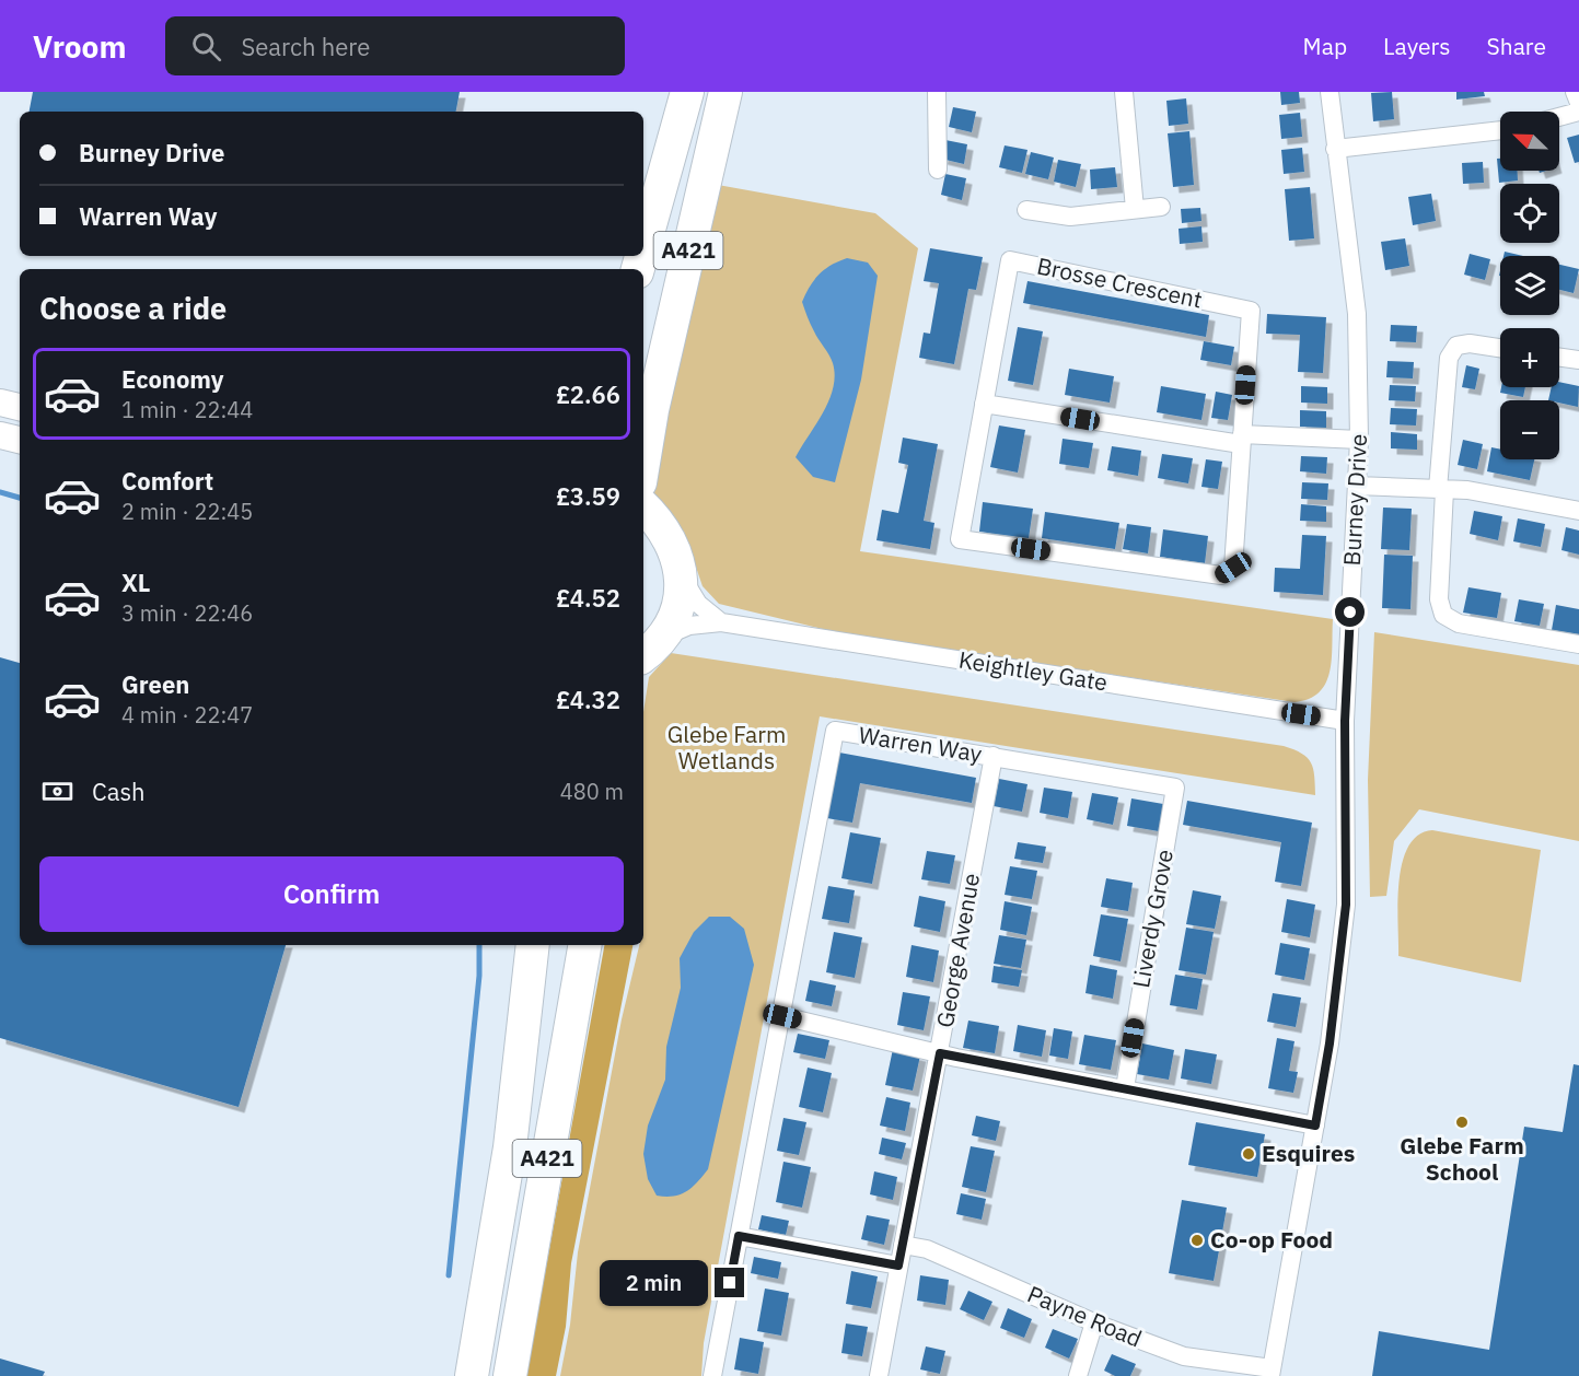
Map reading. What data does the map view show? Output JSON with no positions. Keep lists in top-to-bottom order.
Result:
{
  "streets": {
    "highway": ["A421"],
    "street": [
      "Brosse Crescent",
      "Burney Drive",
      "Keightley Gate",
      "Warren Way",
      "Liverdy Grove",
      "George Avenue",
      "Payne Road"
    ]
  },
  "crossings": [
    ["Burney Drive", "Keightley Gate"],
    ["Burney Drive", "Payne Road"],
    ["Warren Way", "Liverdy Grove"],
    ["Warren Way", "George Avenue"],
    ["George Avenue", "Payne Road"]
  ],
  "parks": ["Glebe Farm Wetlands"],
  "places": ["Glebe Farm School", "Esquires", "Co-op Food"],
  "north": "top left",
  "page": {
    "header": "Vroom",
    "search": "Search here",
    "nav": ["Map", "Layers", "Share"],
    "map_buttons": ["+", "−"],
    "banner": ["Burney Drive", "Warren Way"],
    "heading": "Choose a ride",
    "list": [
      {
        "name": "Economy",
        "note": "1 min · 22:44",
        "value": "£2.66"
      },
      {
        "name": "Comfort",
        "note": "2 min · 22:45",
        "value": "£3.59"
      },
      {
        "name": "XL",
        "note": "3 min · 22:46",
        "value": "£4.52"
      },
      {
        "name": "Green",
        "note": "4 min · 22:47",
        "value": "£4.32"
      }
    ],
    "pay": ["Cash", "480 m"],
    "buttons": "Confirm",
    "bubble": "2 min"
  }
}
